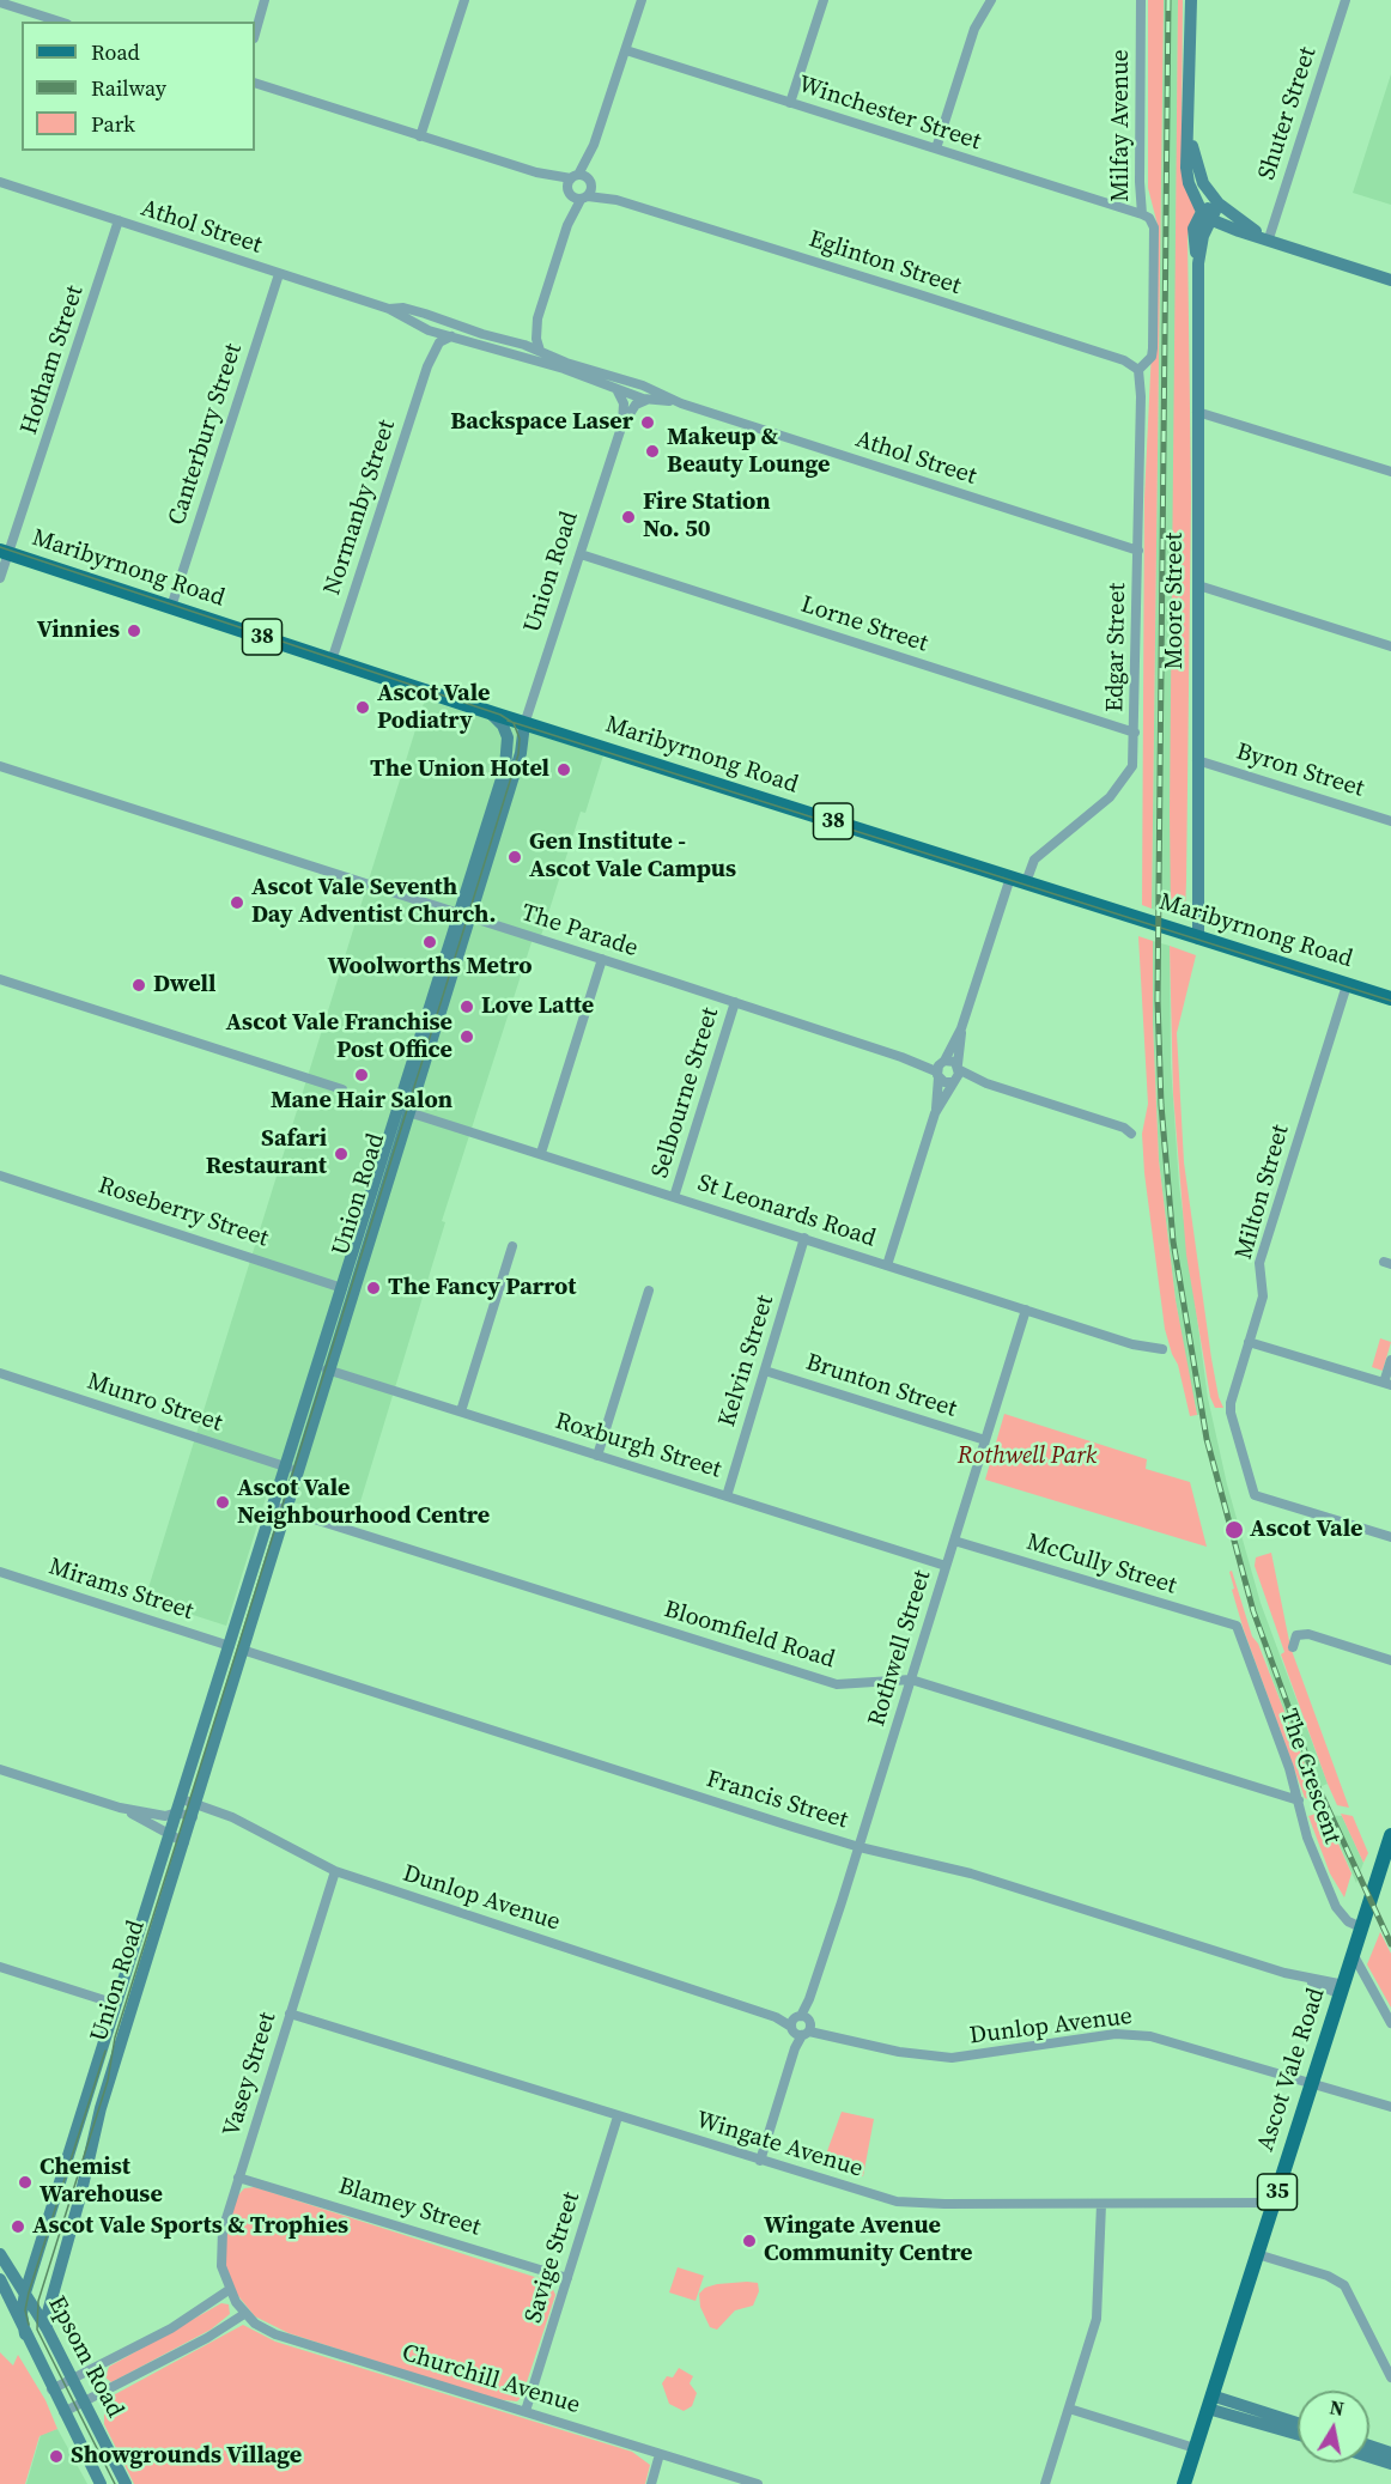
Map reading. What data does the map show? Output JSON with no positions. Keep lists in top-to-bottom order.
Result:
{
  "streets": {
    "main road": [
      "Maribyrnong Road",
      "38",
      "Ascot Vale Road",
      "35"
    ],
    "street": [
      "Winchester Street",
      "Shuter Street",
      "Milfay Avenue",
      "Athol Street",
      "Eglinton Street",
      "Hotham Street",
      "Canterbury Street",
      "Normanby Street",
      "Union Road",
      "Moore Street",
      "Lorne Street",
      "Edgar Street",
      "Byron Street",
      "The Parade",
      "Selbourne Street",
      "Milton Street",
      "St Leonards Road",
      "Roseberry Street",
      "Kelvin Street",
      "Brunton Street",
      "Munro Street",
      "Roxburgh Street",
      "McCully Street",
      "Mirams Street",
      "Bloomfield Road",
      "Rothwell Street",
      "The Crescent",
      "Francis Street",
      "Dunlop Avenue",
      "Vasey Street",
      "Wingate Avenue",
      "Blamey Street",
      "Savige Street",
      "Epsom Road",
      "Churchill Avenue"
    ]
  },
  "crossings": [
    ["Winchester Street", "Milfay Avenue"],
    ["Milfay Avenue", "Eglinton Street"],
    ["Milfay Avenue", "Edgar Street"],
    ["Athol Street", "Hotham Street"],
    ["Athol Street", "Canterbury Street"],
    ["Athol Street", "Normanby Street"],
    ["Athol Street", "Union Road"],
    ["Athol Street", "Edgar Street"],
    ["Eglinton Street", "Edgar Street"],
    ["Hotham Street", "Maribyrnong Road"],
    ["Canterbury Street", "Maribyrnong Road"],
    ["Normanby Street", "Maribyrnong Road"],
    ["Maribyrnong Road", "Union Road"],
    ["Maribyrnong Road", "Moore Street"],
    ["Maribyrnong Road", "Edgar Street"],
    ["Maribyrnong Road", "Milton Street"],
    ["Union Road", "Lorne Street"],
    ["Union Road", "The Parade"],
    ["Union Road", "St Leonards Road"],
    ["Union Road", "Roseberry Street"],
    ["Union Road", "Munro Street"],
    ["Union Road", "Roxburgh Street"],
    ["Union Road", "Mirams Street"],
    ["Union Road", "Bloomfield Road"],
    ["Union Road", "Francis Street"],
    ["Union Road", "Dunlop Avenue"],
    ["Union Road", "Epsom Road"],
    ["Moore Street", "Byron Street"],
    ["Lorne Street", "Edgar Street"],
    ["The Parade", "Selbourne Street"],
    ["Selbourne Street", "St Leonards Road"],
    ["St Leonards Road", "Kelvin Street"],
    ["St Leonards Road", "Rothwell Street"],
    ["Kelvin Street", "Brunton Street"],
    ["Kelvin Street", "Roxburgh Street"],
    ["Brunton Street", "Rothwell Street"],
    ["Roxburgh Street", "Rothwell Street"],
    ["McCully Street", "Rothwell Street"],
    ["McCully Street", "The Crescent"],
    ["Mirams Street", "Francis Street"],
    ["Bloomfield Road", "Rothwell Street"],
    ["Bloomfield Road", "The Crescent"],
    ["Rothwell Street", "Francis Street"],
    ["Rothwell Street", "Dunlop Avenue"],
    ["Rothwell Street", "Wingate Avenue"],
    ["The Crescent", "Ascot Vale Road"],
    ["Francis Street", "Ascot Vale Road"],
    ["Dunlop Avenue", "Ascot Vale Road"],
    ["Dunlop Avenue", "Vasey Street"],
    ["Ascot Vale Road", "Wingate Avenue"],
    ["Vasey Street", "Wingate Avenue"],
    ["Vasey Street", "Blamey Street"],
    ["Vasey Street", "Churchill Avenue"],
    ["Wingate Avenue", "Savige Street"],
    ["Blamey Street", "Savige Street"],
    ["Savige Street", "Churchill Avenue"]
  ],
  "parks": ["Rothwell Park"],
  "places": [
    "Backspace Laser",
    "Makeup & Beauty Lounge",
    "Fire Station No. 50",
    "Vinnies",
    "Ascot Vale Podiatry",
    "The Union Hotel",
    "Gen Institute - Ascot Vale Campus",
    "Ascot Vale Seventh Day Adventist Church.",
    "Woolworths Metro",
    "Dwell",
    "Love Latte",
    "Ascot Vale Franchise Post Office",
    "Mane Hair Salon",
    "Safari Restaurant",
    "The Fancy Parrot",
    "Ascot Vale Neighbourhood Centre",
    "Ascot Vale",
    "Chemist Warehouse",
    "Ascot Vale Sports & Trophies",
    "Wingate Avenue Community Centre",
    "Showgrounds Village"
  ],
  "legend": ["Road", "Railway", "Park"],
  "north": "top"
}
